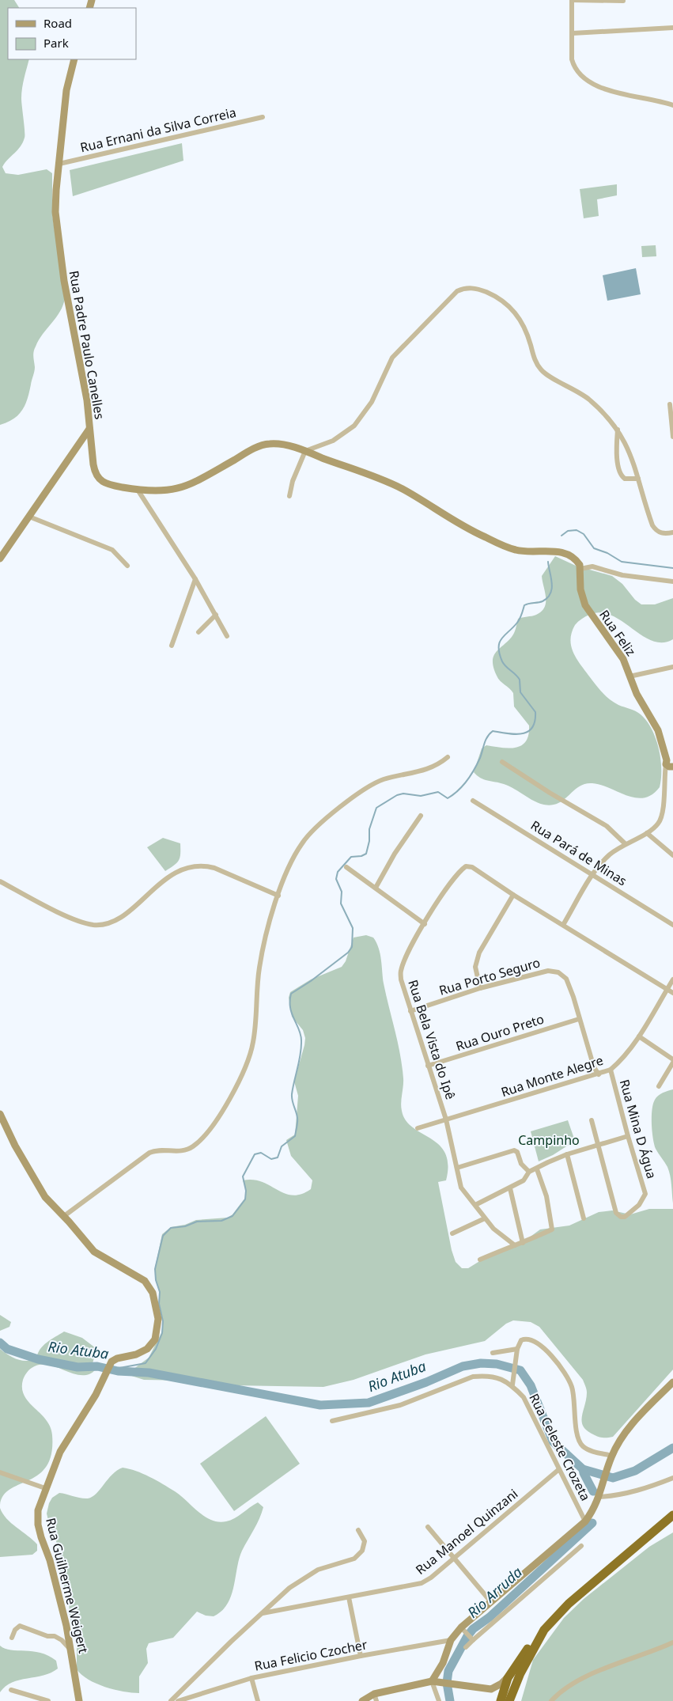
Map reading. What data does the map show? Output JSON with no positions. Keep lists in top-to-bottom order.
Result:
{
  "streets": {
    "street": [
      "Rua Ernani da Silva Correia",
      "Rua Padre Paulo Canelles",
      "Rua Feliz",
      "Rua Pará de Minas",
      "Rua Porto Seguro",
      "Rua Ouro Preto",
      "Rua Bela Vista do Ipê",
      "Rua Monte Alegre",
      "Rua Mina D Água",
      "Rua Celeste Crozeta",
      "Rua Manoel Quinzani",
      "Rua Guilherme Weigert",
      "Rua Felicio Czocher"
    ]
  },
  "crossings": [
    ["Rua Ernani da Silva Correia", "Rua Padre Paulo Canelles"],
    ["Rua Padre Paulo Canelles", "Rua Feliz"],
    ["Rua Porto Seguro", "Rua Ouro Preto"],
    ["Rua Porto Seguro", "Rua Bela Vista do Ipê"],
    ["Rua Porto Seguro", "Rua Monte Alegre"],
    ["Rua Ouro Preto", "Rua Bela Vista do Ipê"],
    ["Rua Bela Vista do Ipê", "Rua Monte Alegre"],
    ["Rua Monte Alegre", "Rua Mina D Água"],
    ["Rua Celeste Crozeta", "Rua Manoel Quinzani"]
  ],
  "water": ["Rio Atuba", "Rio Arruda"],
  "parks": ["Campinho"],
  "legend": ["Road", "Park"]
}
